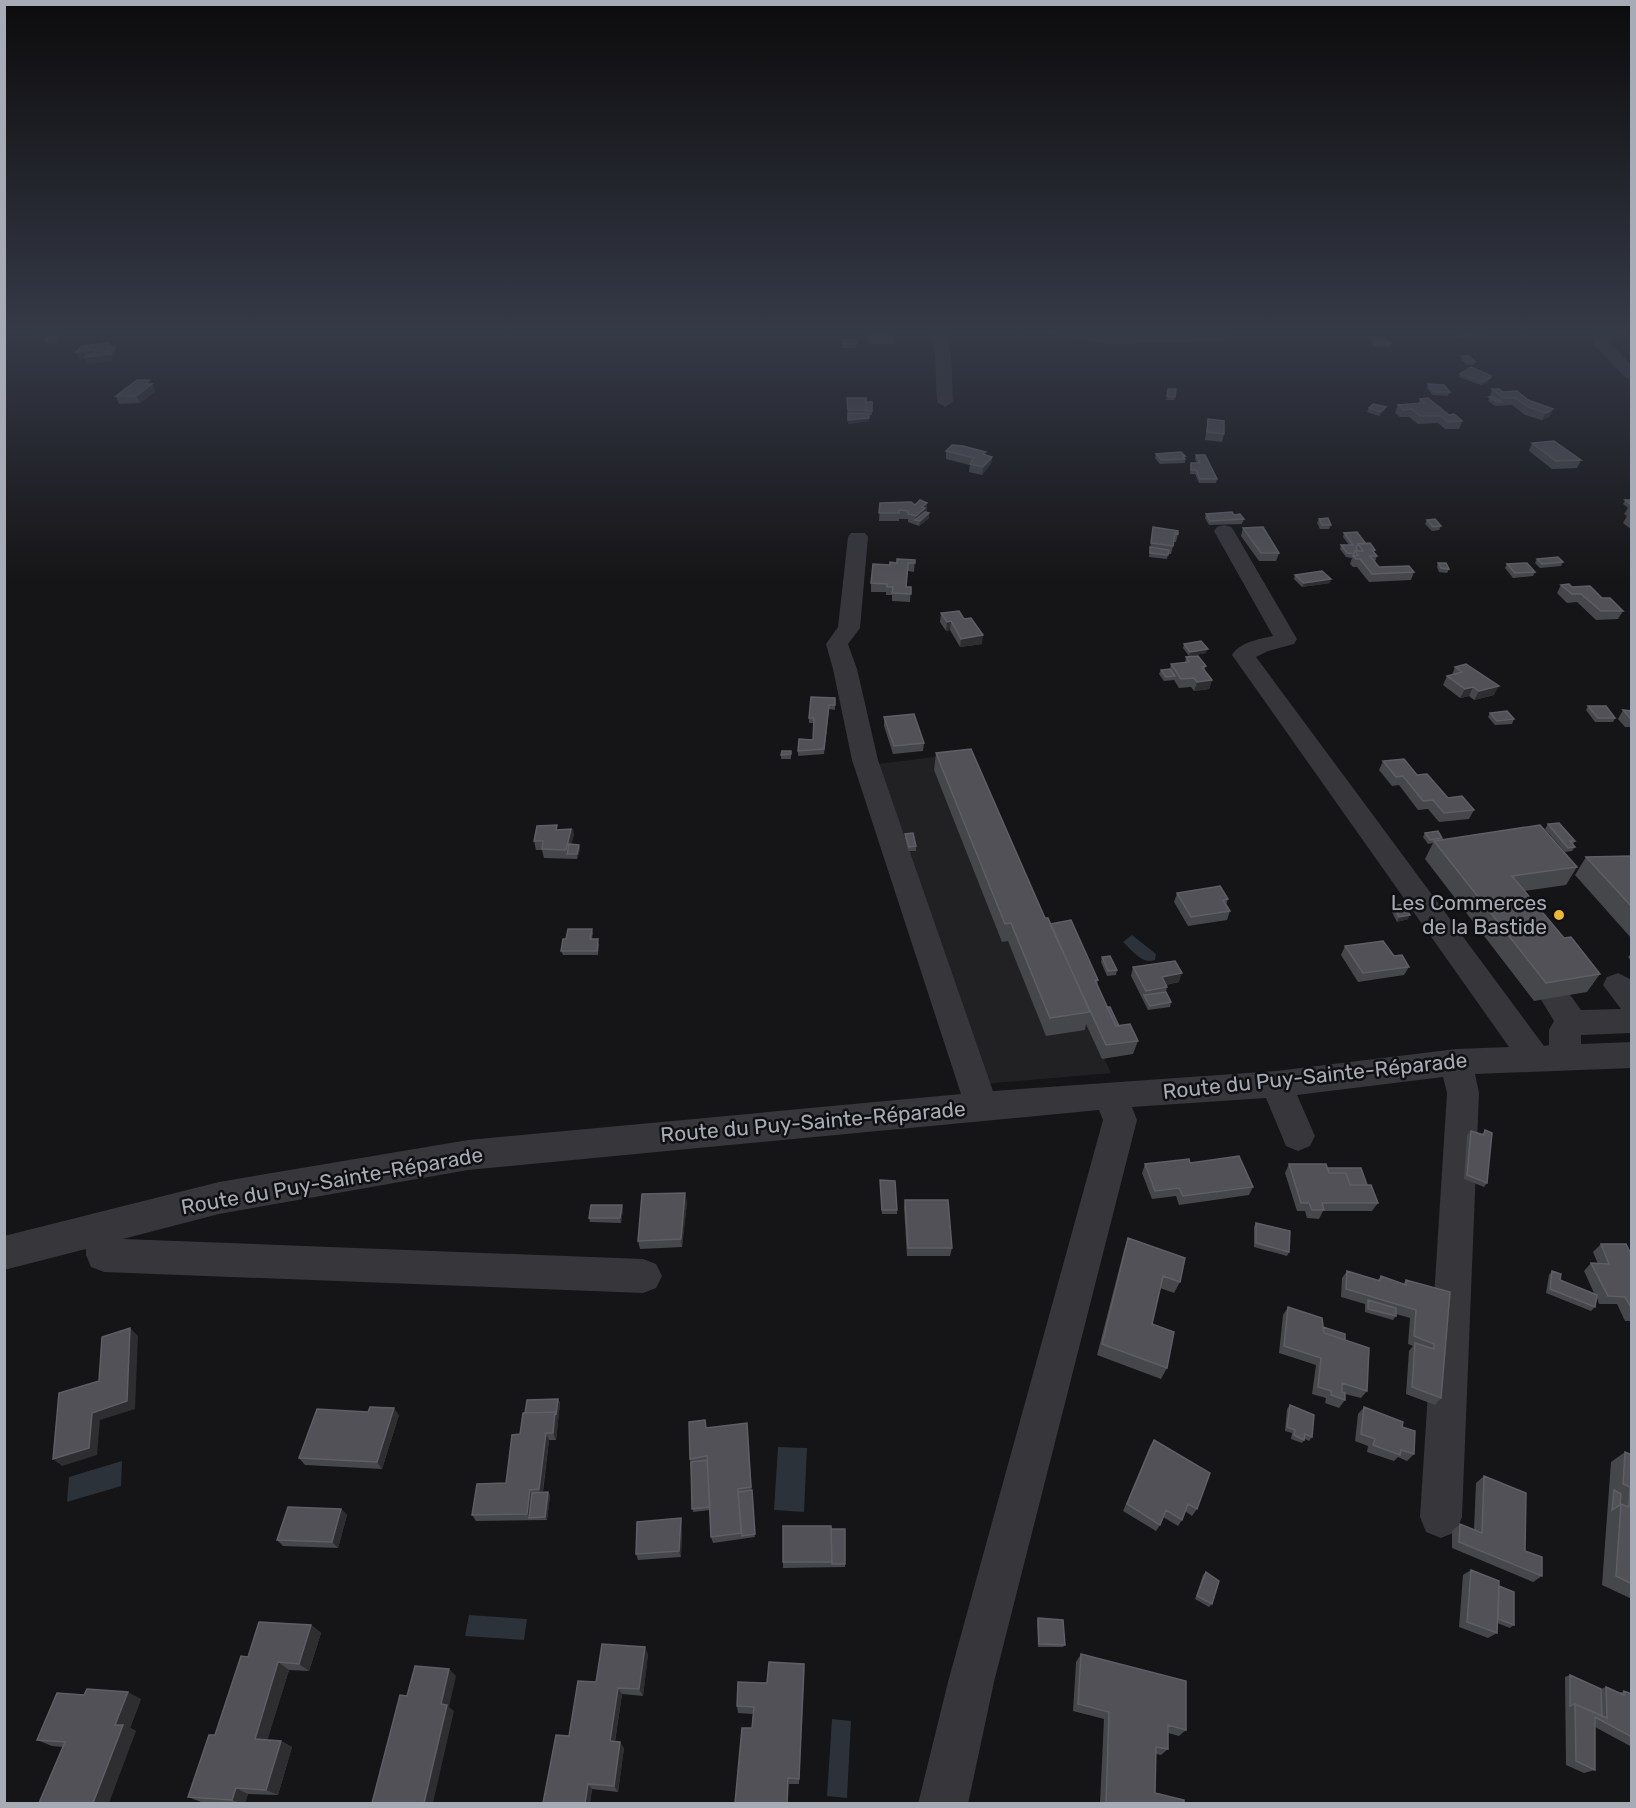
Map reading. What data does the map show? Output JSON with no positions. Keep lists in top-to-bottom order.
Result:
{
  "streets": {
    "street": ["Route du Puy-Sainte-Réparade"]
  },
  "places": ["Les Commerces de la Bastide"]
}
